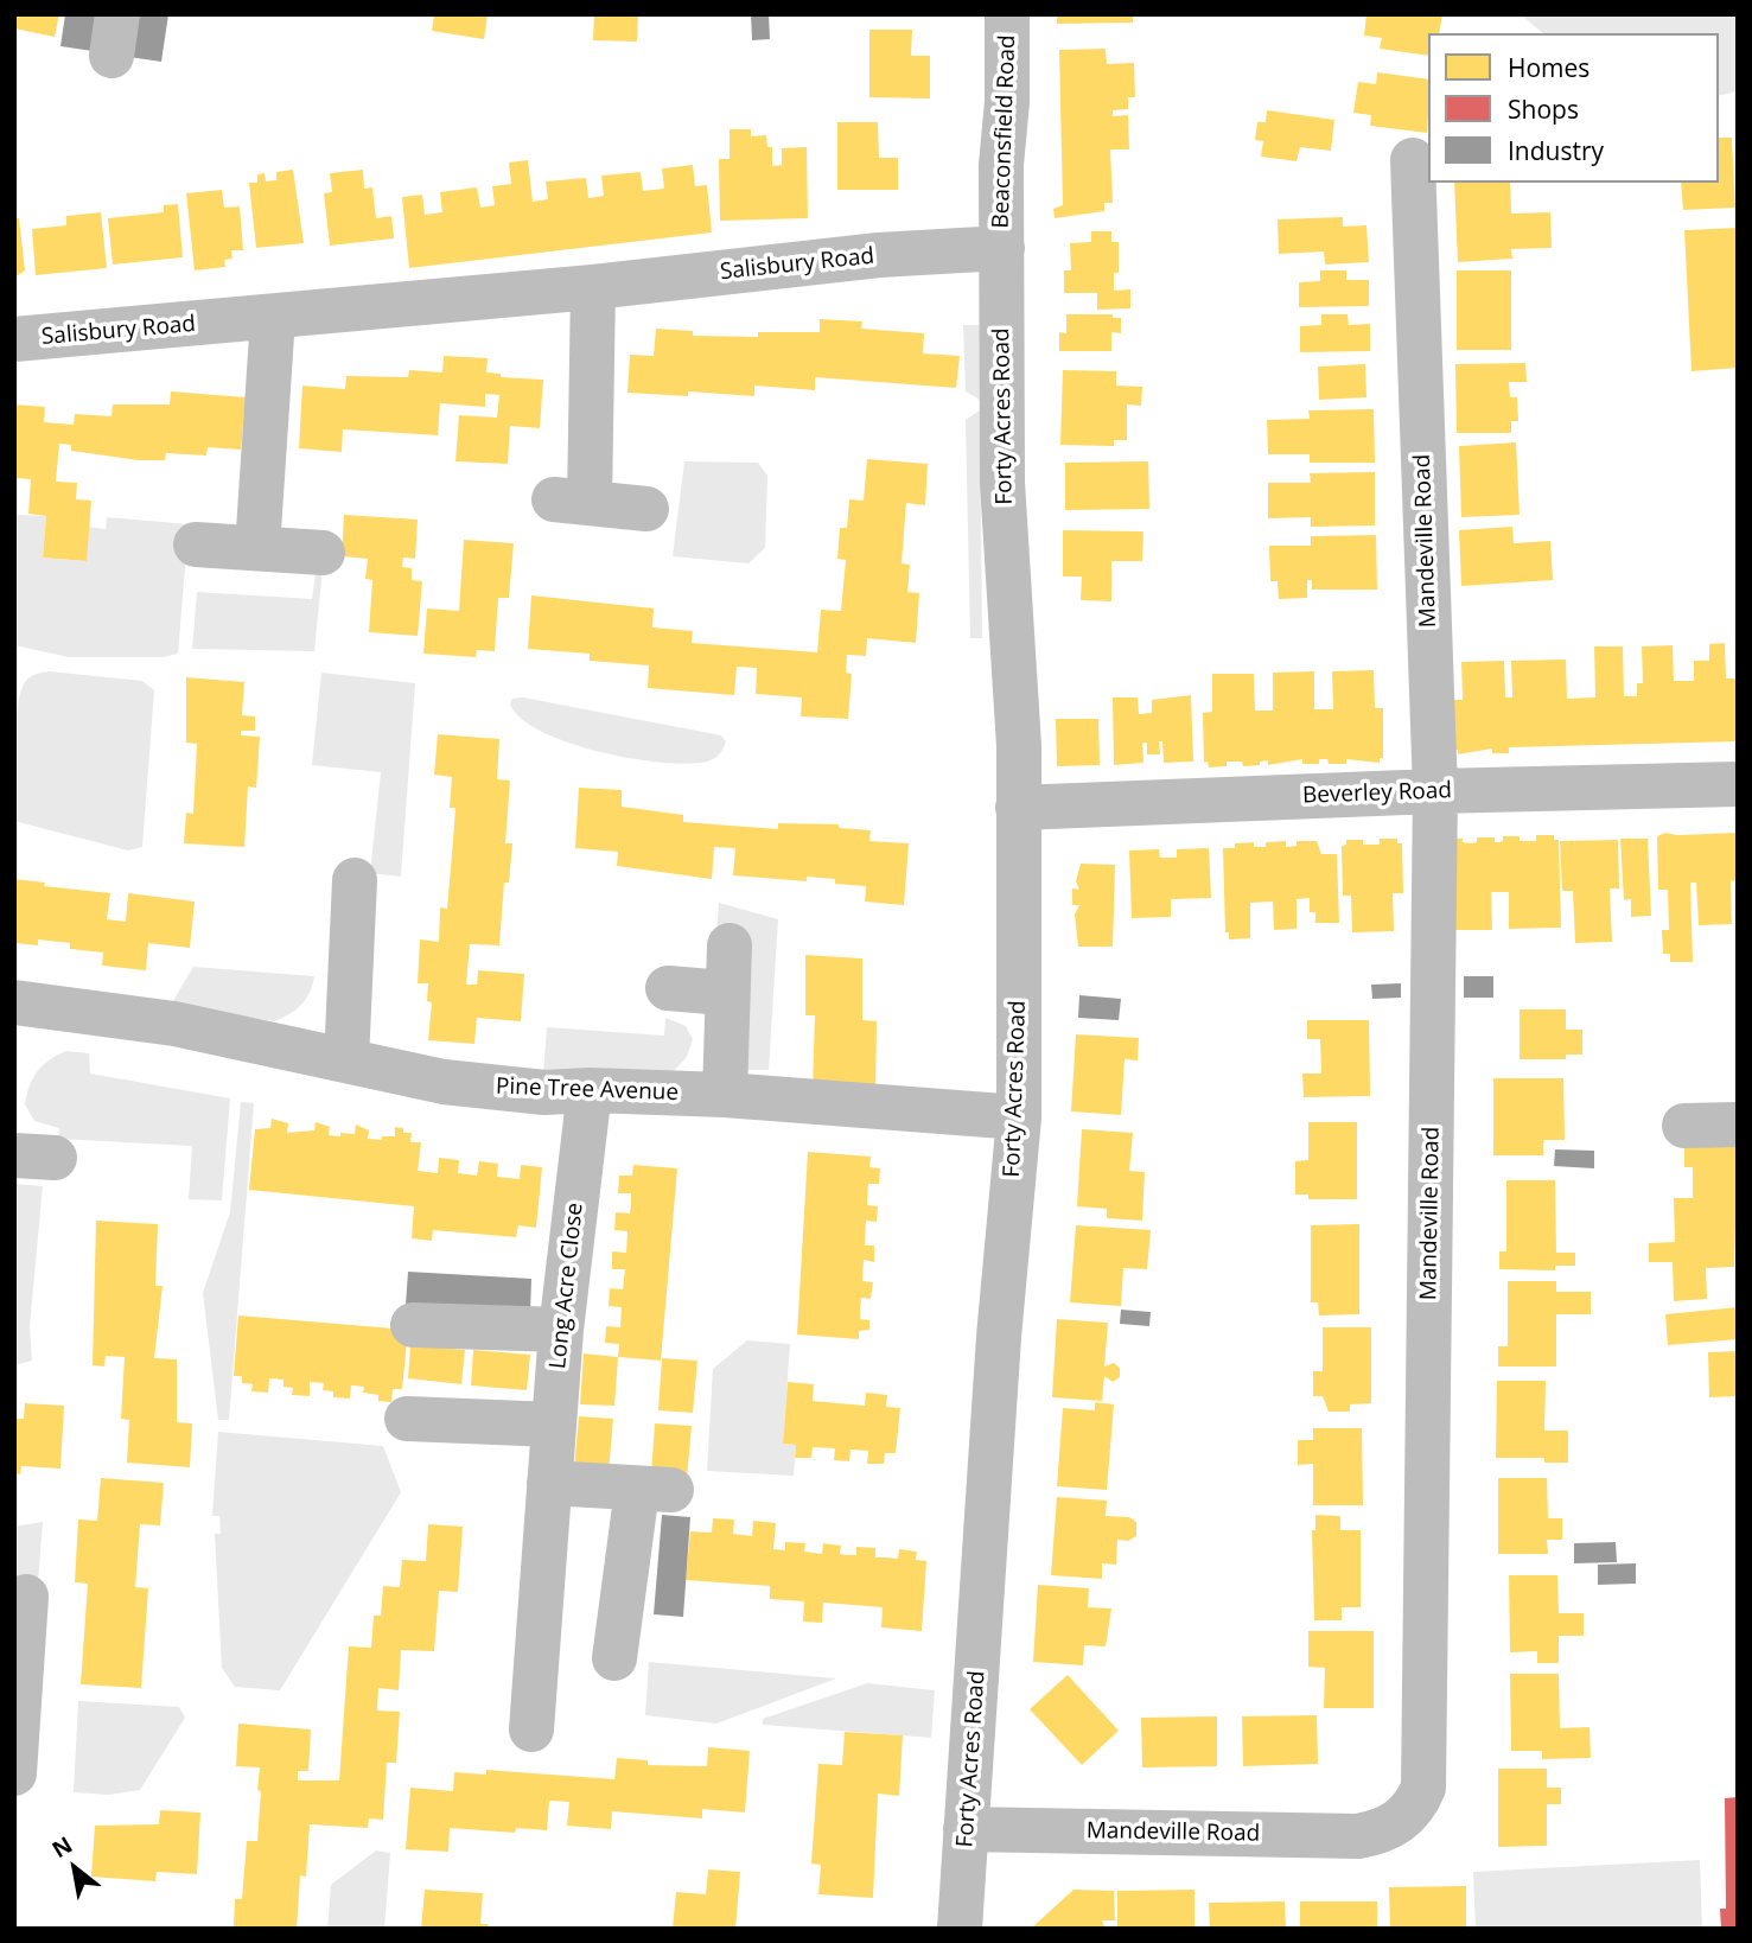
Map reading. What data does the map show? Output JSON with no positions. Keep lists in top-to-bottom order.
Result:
{
  "streets": {
    "street": [
      "Beaconsfield Road",
      "Salisbury Road",
      "Forty Acres Road",
      "Mandeville Road",
      "Beverley Road",
      "Pine Tree Avenue",
      "Long Acre Close"
    ]
  },
  "crossings": [
    ["Beaconsfield Road", "Salisbury Road"],
    ["Beaconsfield Road", "Forty Acres Road"],
    ["Salisbury Road", "Forty Acres Road"],
    ["Forty Acres Road", "Mandeville Road"],
    ["Forty Acres Road", "Beverley Road"],
    ["Forty Acres Road", "Pine Tree Avenue"],
    ["Mandeville Road", "Beverley Road"],
    ["Pine Tree Avenue", "Long Acre Close"]
  ],
  "legend": ["Homes", "Shops", "Industry"],
  "north": "top left"
}
